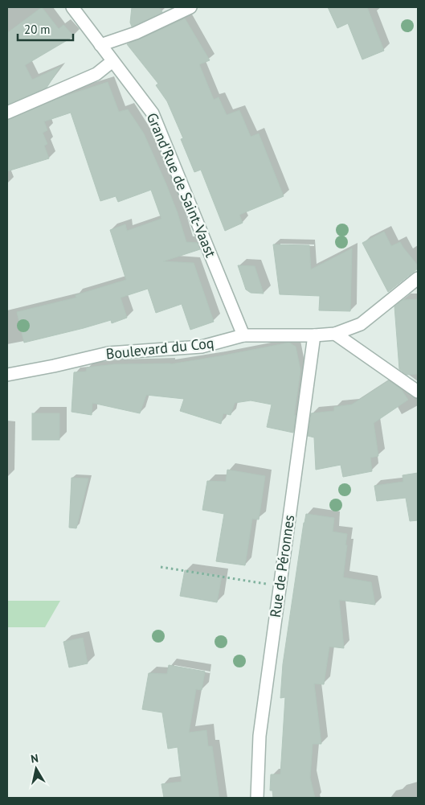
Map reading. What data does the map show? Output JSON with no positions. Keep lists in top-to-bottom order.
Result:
{
  "streets": {
    "street": ["Grand'Rue de Saint-Vaast", "Boulevard du Coq", "Rue de Péronnes"]
  },
  "crossings": [
    ["Grand'Rue de Saint-Vaast", "Boulevard du Coq"],
    ["Boulevard du Coq", "Rue de Péronnes"]
  ],
  "scale_bar": "20 m",
  "north": "top"
}
